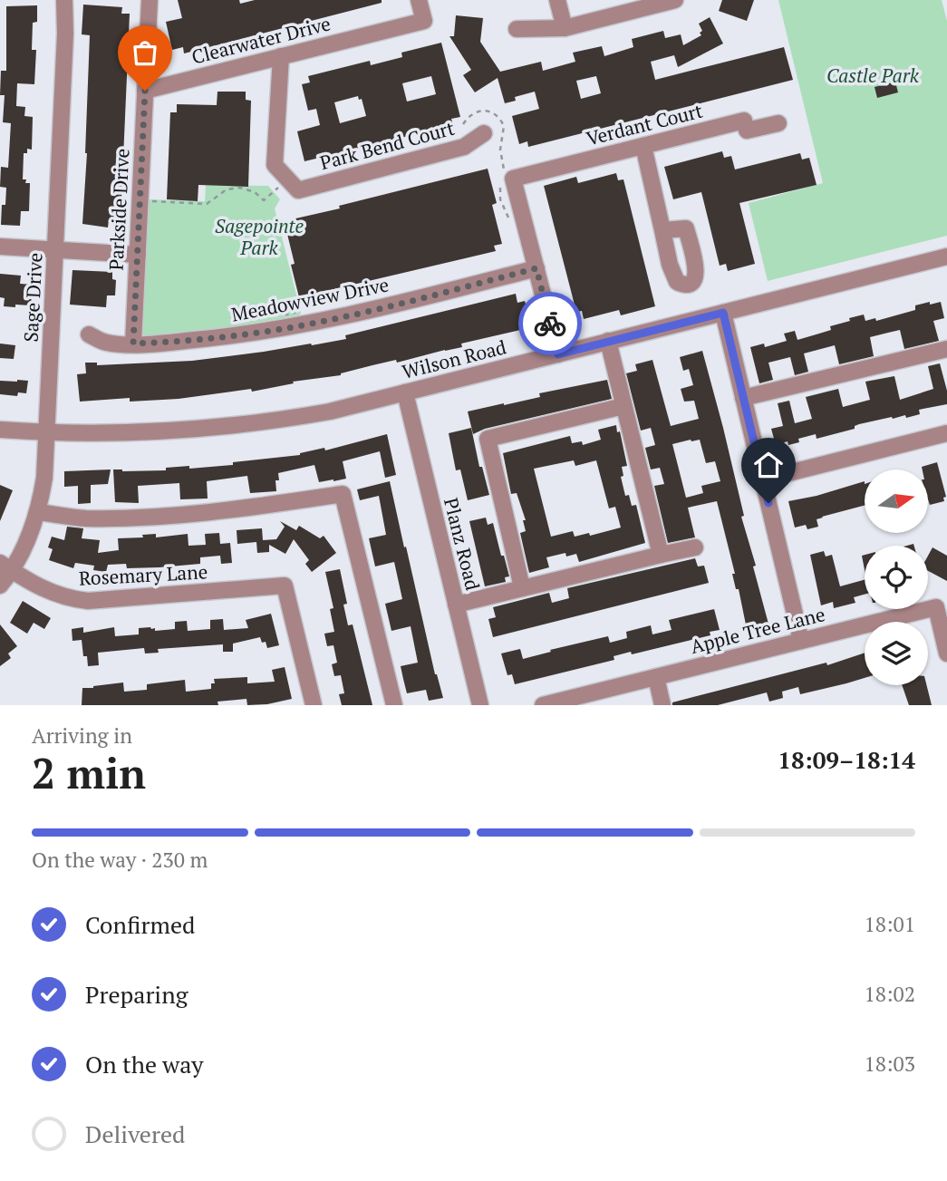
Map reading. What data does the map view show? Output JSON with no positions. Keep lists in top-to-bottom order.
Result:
{
  "streets": {
    "street": [
      "Clearwater Drive",
      "Verdant Court",
      "Park Bend Court",
      "Parkside Drive",
      "Sage Drive",
      "Meadowview Drive",
      "Wilson Road",
      "Planz Road",
      "Rosemary Lane",
      "Apple Tree Lane"
    ]
  },
  "crossings": [
    ["Clearwater Drive", "Parkside Drive"],
    ["Verdant Court", "Meadowview Drive"],
    ["Parkside Drive", "Meadowview Drive"],
    ["Sage Drive", "Wilson Road"],
    ["Sage Drive", "Rosemary Lane"],
    ["Wilson Road", "Planz Road"]
  ],
  "parks": ["Castle Park", "Sagepointe Park"],
  "north": "right",
  "page": {
    "heading": ["2 min", "Arriving in", "18:09–18:14"],
    "bar": "On the way · 230 m",
    "list": [
      ["Confirmed", "18:01"],
      ["Preparing", "18:02"],
      ["On the way", "18:03"],
      "Delivered"
    ]
  }
}
